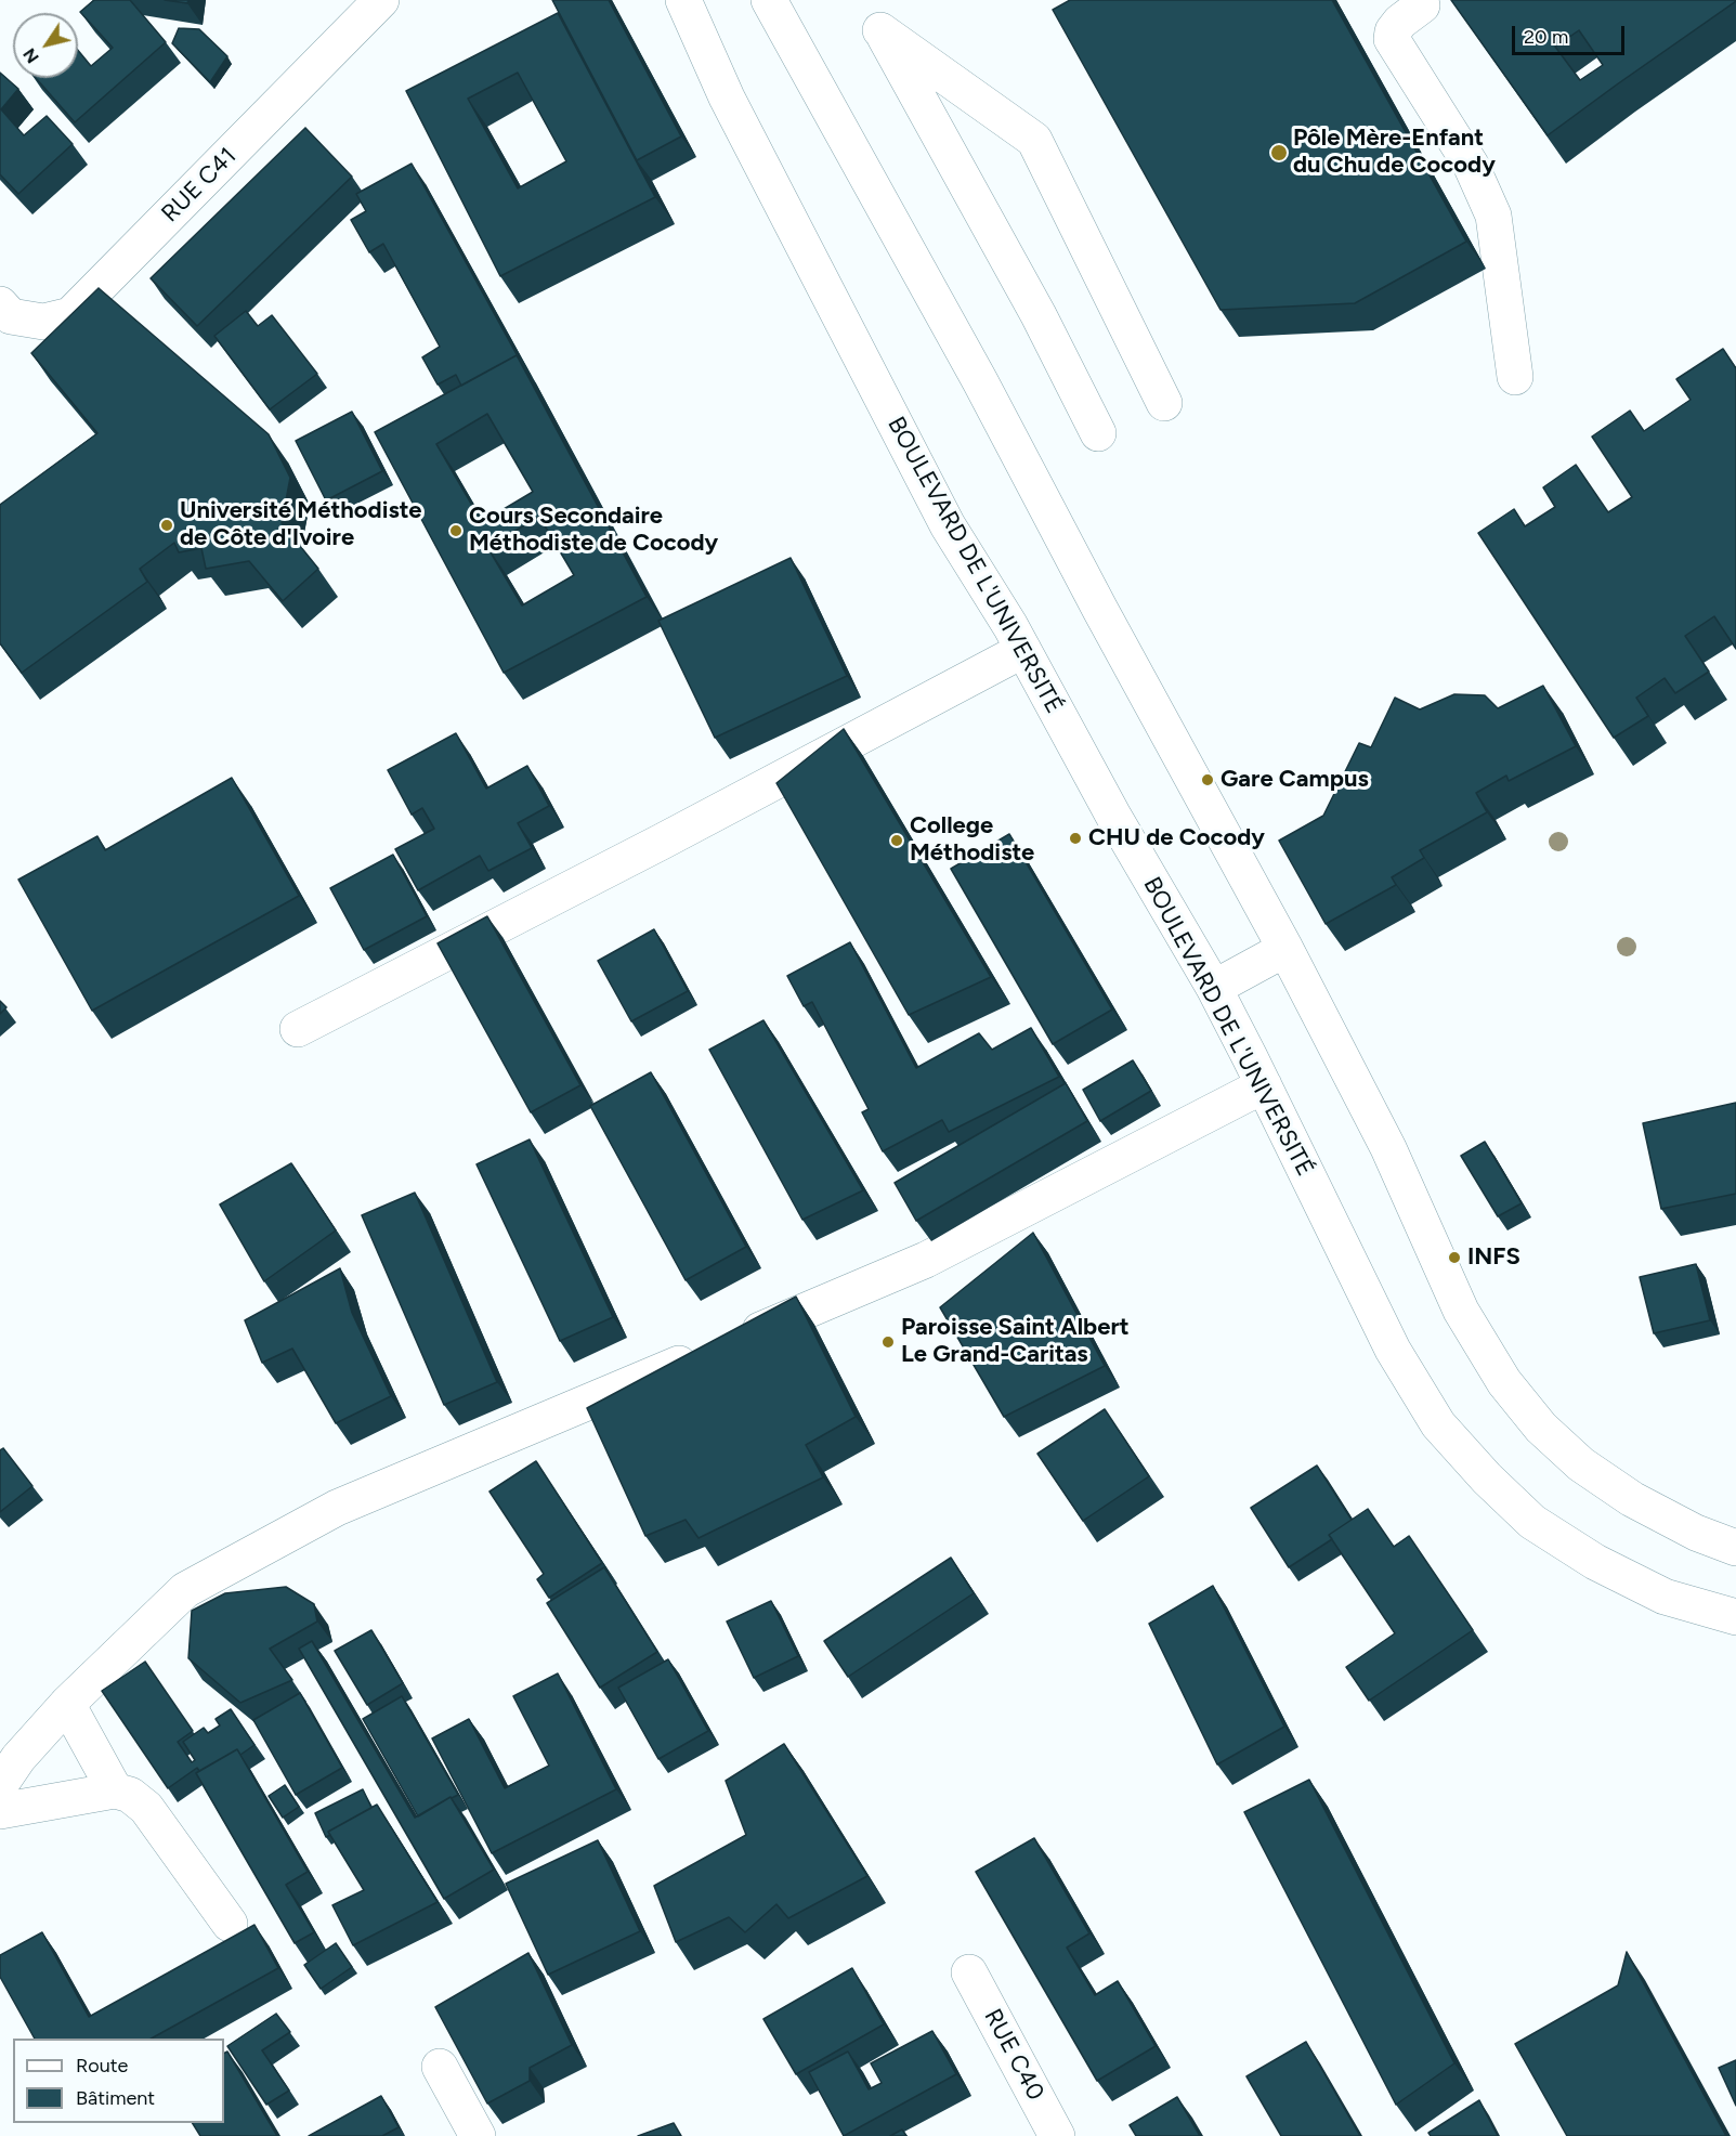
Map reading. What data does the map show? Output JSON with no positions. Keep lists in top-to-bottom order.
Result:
{
  "streets": {
    "street": ["RUE C41", "BOULEVARD DE L'UNIVERSITÉ", "RUE C40"]
  },
  "places": [
    "Pôle Mère-Enfant du Chu de Cocody",
    "Université Méthodiste de Côte d'Ivoire",
    "Cours Secondaire Méthodiste de Cocody",
    "Gare Campus",
    "CHU de Cocody",
    "College Méthodiste",
    "INFS",
    "Paroisse Saint Albert Le Grand-Caritas"
  ],
  "legend": ["Route", "Bâtiment"],
  "scale_bar": "20 m",
  "north": "bottom left"
}
